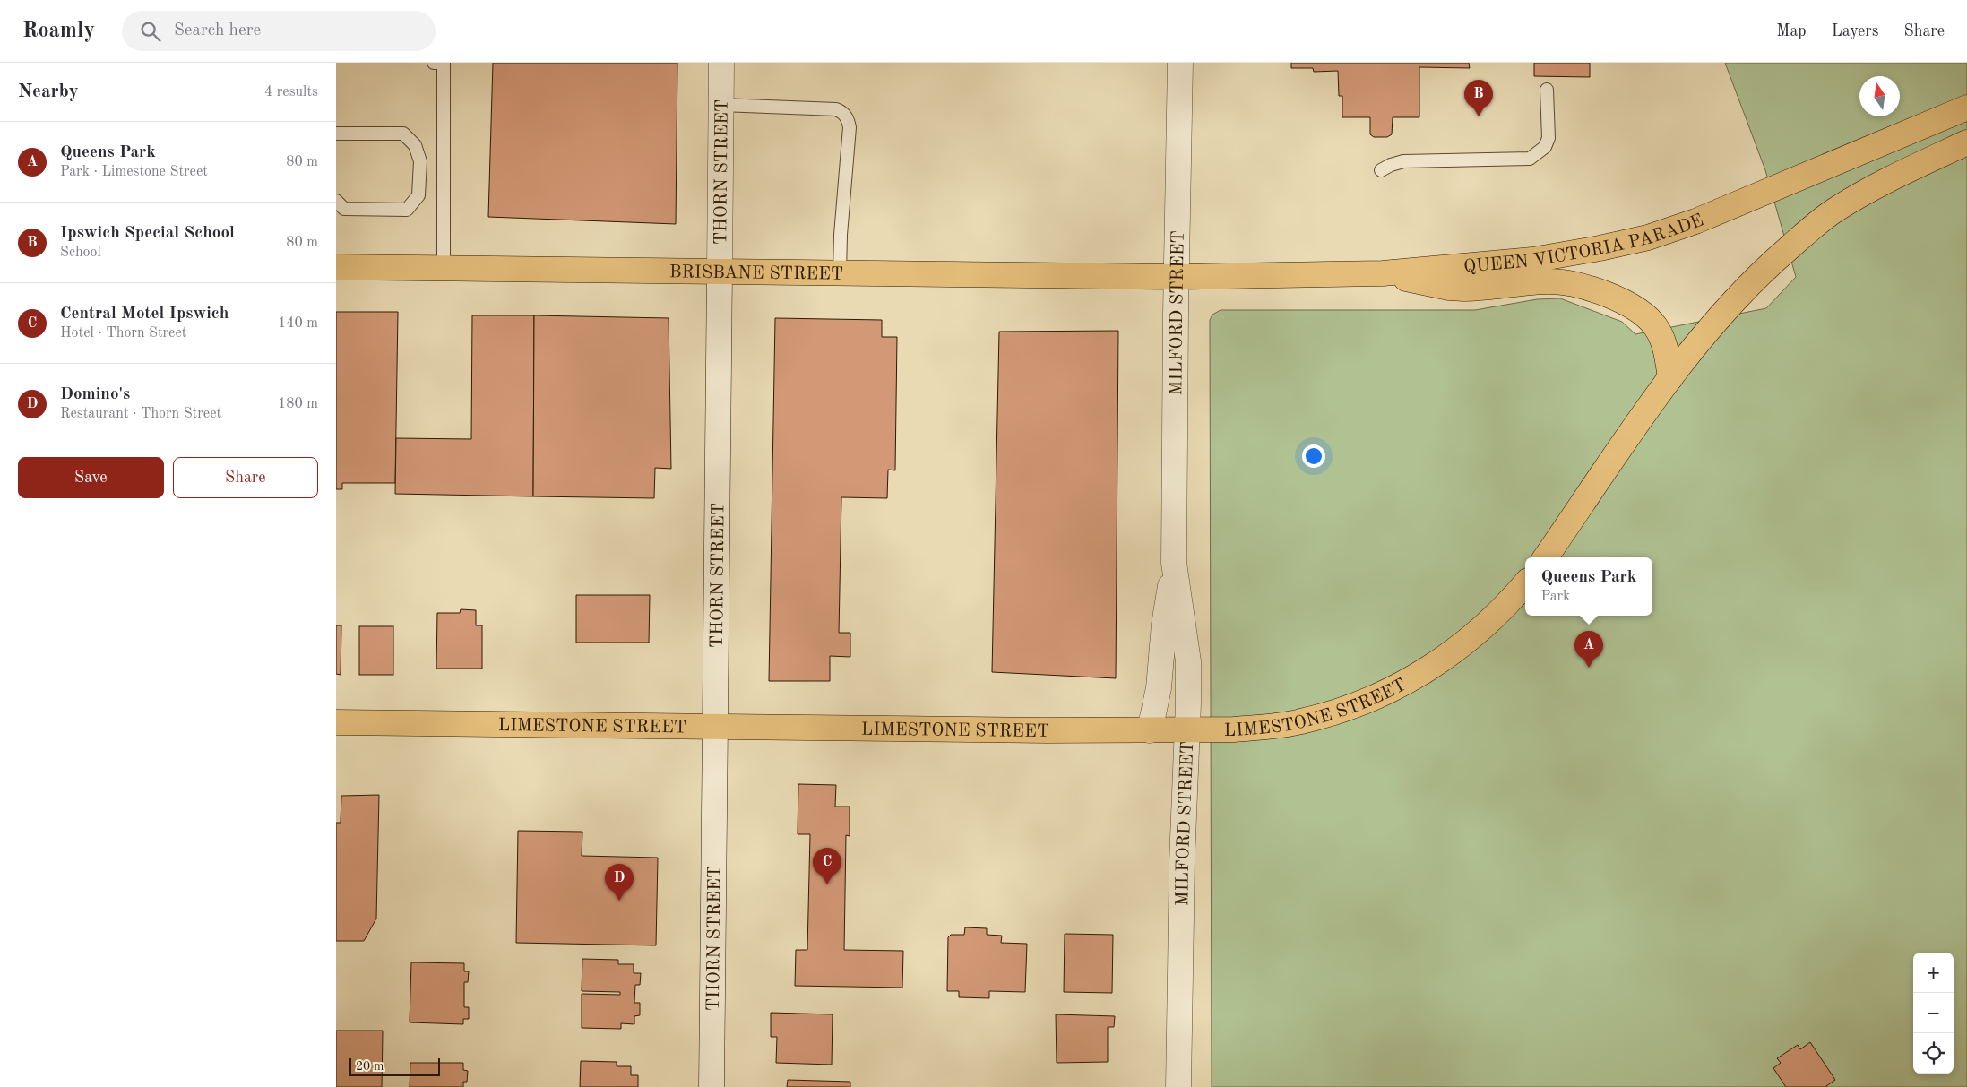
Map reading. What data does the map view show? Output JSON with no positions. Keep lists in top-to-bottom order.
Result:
{
  "streets": {
    "main road": ["QUEEN VICTORIA PARADE", "BRISBANE STREET", "LIMESTONE STREET"],
    "street": ["THORN STREET", "MILFORD STREET"]
  },
  "crossings": [
    ["THORN STREET", "BRISBANE STREET"],
    ["THORN STREET", "LIMESTONE STREET"],
    ["QUEEN VICTORIA PARADE", "BRISBANE STREET"],
    ["QUEEN VICTORIA PARADE", "MILFORD STREET"],
    ["BRISBANE STREET", "MILFORD STREET"],
    ["MILFORD STREET", "LIMESTONE STREET"]
  ],
  "scale_bar": "20 m",
  "north": "top",
  "page": {
    "header": "Roamly",
    "search": "Search here",
    "nav": ["Map", "Layers", "Share"],
    "heading": ["Nearby", "4 results"],
    "pins": [
      "B",
      "A",
      "C",
      "D"
    ],
    "list": [
      {
        "mark": "A",
        "name": "Queens Park",
        "note": "Park · Limestone Street",
        "value": "80 m"
      },
      {
        "mark": "B",
        "name": "Ipswich Special School",
        "note": "School",
        "value": "80 m"
      },
      {
        "mark": "C",
        "name": "Central Motel Ipswich",
        "note": "Hotel · Thorn Street",
        "value": "140 m"
      },
      {
        "mark": "D",
        "name": "Domino's",
        "note": "Restaurant · Thorn Street",
        "value": "180 m"
      }
    ],
    "buttons": ["Save", "Share"],
    "popup": ["Queens Park", "Park"],
    "map_buttons": ["+", "−"],
    "scale": "20 m"
  }
}
